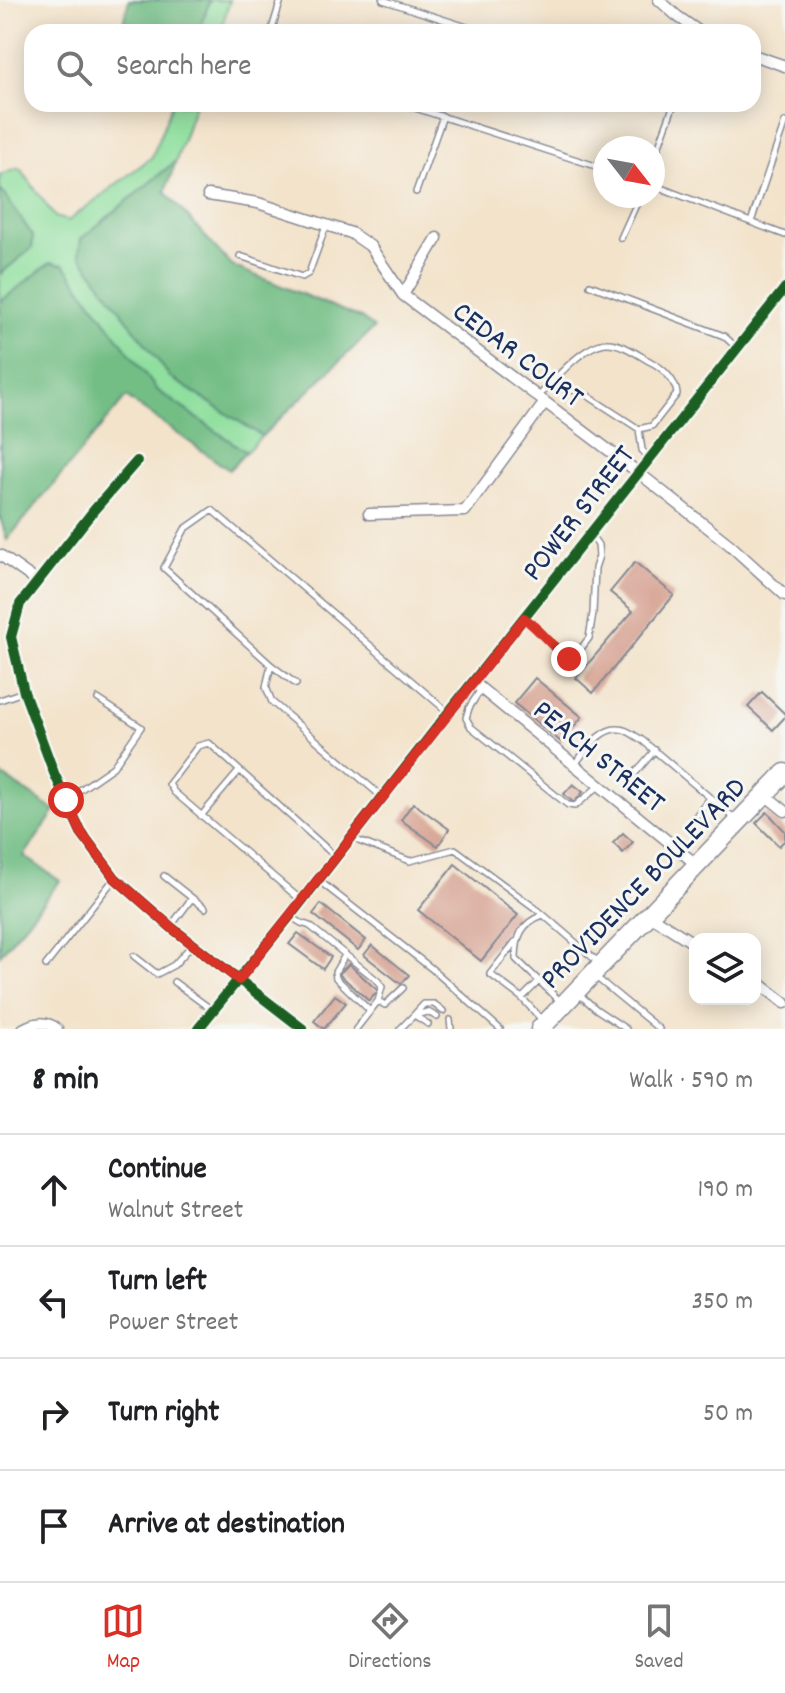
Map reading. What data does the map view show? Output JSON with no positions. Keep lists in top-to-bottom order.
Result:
{
  "streets": {
    "highway": ["PROVIDENCE BOULEVARD"],
    "street": ["CEDAR COURT", "POWER STREET", "PEACH STREET"]
  },
  "crossings": [
    ["CEDAR COURT", "POWER STREET"],
    ["POWER STREET", "PEACH STREET"],
    ["PEACH STREET", "PROVIDENCE BOULEVARD"]
  ],
  "north": "bottom right",
  "page": {
    "search": "Search here",
    "heading": ["8 min", "Walk · 590 m"],
    "list": [
      ["Continue", "Walnut Street", "190 m"],
      ["Turn left", "Power Street", "350 m"],
      ["Turn right", "50 m"],
      "Arrive at destination"
    ],
    "nav": ["Map", "Directions", "Saved"]
  }
}
